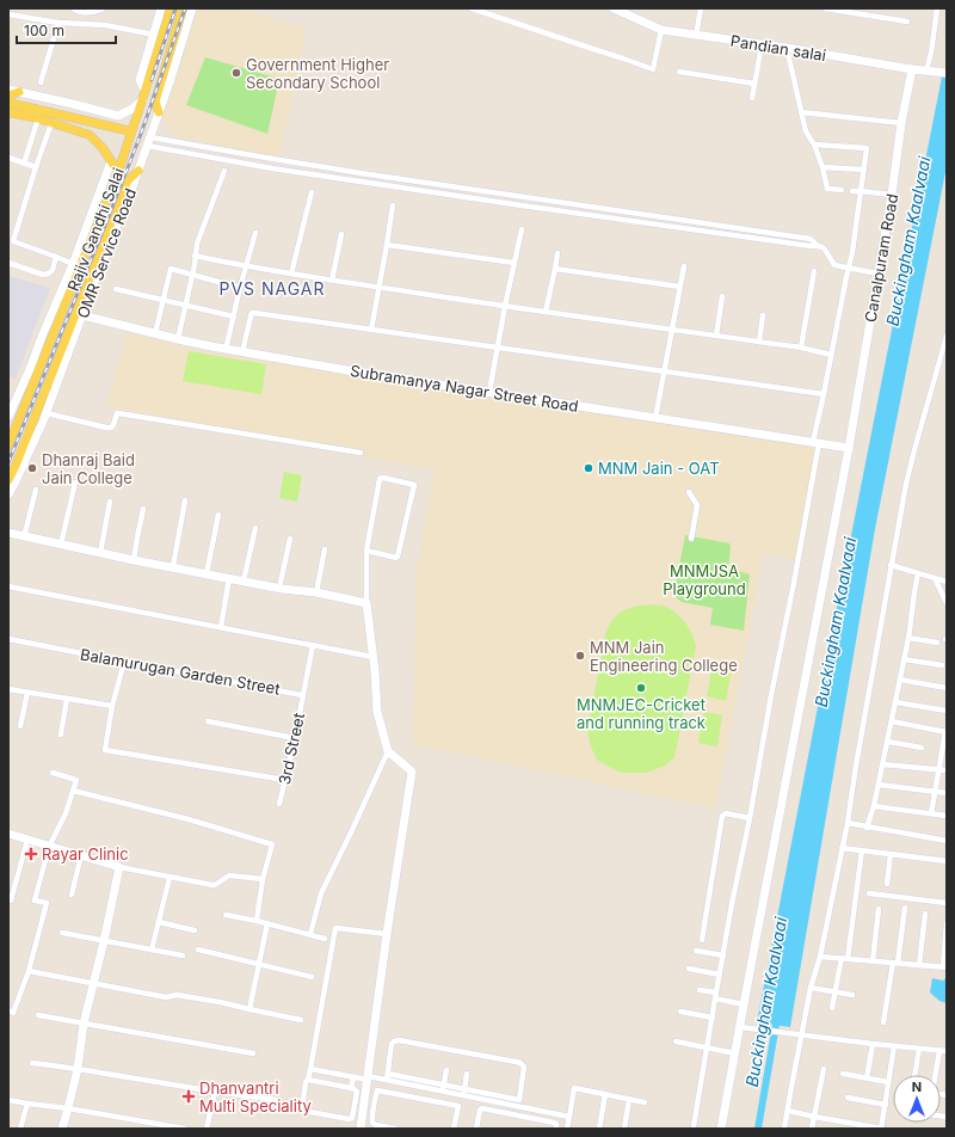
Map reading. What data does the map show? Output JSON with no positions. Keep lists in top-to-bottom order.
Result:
{
  "streets": {
    "main road": ["Rajiv Gandhi Salai"],
    "street": [
      "Pandian salai",
      "OMR Service Road",
      "Canalpuram Road",
      "Subramanya Nagar Street Road",
      "Balamurugan Garden Street",
      "3rd Street"
    ]
  },
  "crossings": [
    ["Pandian salai", "Canalpuram Road"],
    ["Rajiv Gandhi Salai", "OMR Service Road"],
    ["Rajiv Gandhi Salai", "Subramanya Nagar Street Road"],
    ["OMR Service Road", "Subramanya Nagar Street Road"],
    ["Canalpuram Road", "Subramanya Nagar Street Road"],
    ["Balamurugan Garden Street", "3rd Street"]
  ],
  "districts": ["PVS NAGAR"],
  "water": ["Buckingham Kaalvaai"],
  "parks": ["MNMJSA Playground"],
  "places": {
    "other": [
      "Government Higher Secondary School",
      "Dhanraj Baid Jain College",
      "MNM Jain - OAT",
      "MNM Jain Engineering College",
      "MNMJEC-Cricket and running track"
    ],
    "health": ["Rayar Clinic", "Dhanvantri Multi Speciality"]
  },
  "scale_bar": "100 m",
  "north": "top"
}
